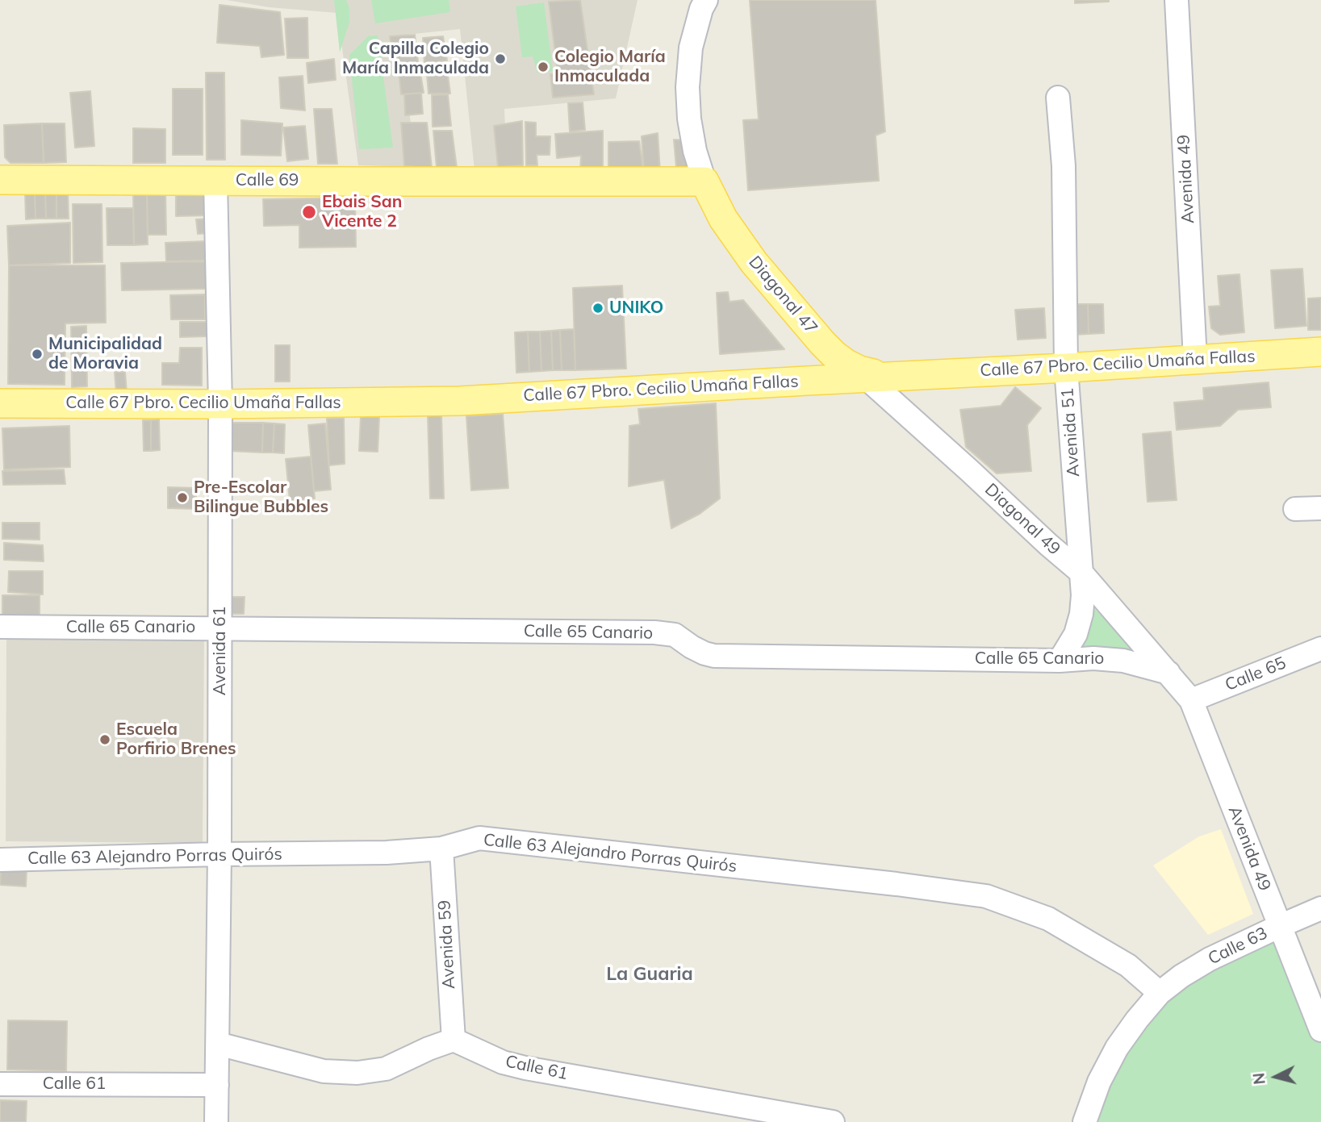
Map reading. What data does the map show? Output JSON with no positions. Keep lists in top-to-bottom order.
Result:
{
  "streets": {
    "main road": ["Calle 69", "Diagonal 47", "Calle 67 Pbro. Cecilio Umaña Fallas"],
    "street": [
      "Avenida 49",
      "Avenida 51",
      "Diagonal 49",
      "Calle 65 Canario",
      "Avenida 61",
      "Calle 65",
      "Calle 63 Alejandro Porras Quirós",
      "Avenida 59",
      "Calle 63",
      "Calle 61"
    ]
  },
  "crossings": [
    ["Avenida 49", "Calle 67 Pbro. Cecilio Umaña Fallas"],
    ["Avenida 49", "Diagonal 49"],
    ["Avenida 49", "Calle 65 Canario"],
    ["Avenida 49", "Calle 65"],
    ["Avenida 49", "Calle 63"],
    ["Calle 69", "Diagonal 47"],
    ["Calle 69", "Avenida 61"],
    ["Diagonal 47", "Calle 67 Pbro. Cecilio Umaña Fallas"],
    ["Diagonal 47", "Diagonal 49"],
    ["Calle 67 Pbro. Cecilio Umaña Fallas", "Avenida 51"],
    ["Calle 67 Pbro. Cecilio Umaña Fallas", "Diagonal 49"],
    ["Calle 67 Pbro. Cecilio Umaña Fallas", "Avenida 61"],
    ["Avenida 51", "Diagonal 49"],
    ["Avenida 51", "Calle 65 Canario"],
    ["Diagonal 49", "Calle 65 Canario"],
    ["Calle 65 Canario", "Avenida 61"],
    ["Avenida 61", "Calle 63 Alejandro Porras Quirós"],
    ["Avenida 61", "Calle 61"],
    ["Calle 63 Alejandro Porras Quirós", "Avenida 59"],
    ["Calle 63 Alejandro Porras Quirós", "Calle 63"],
    ["Avenida 59", "Calle 61"]
  ],
  "districts": ["La Guaria"],
  "places": [
    "Capilla Colegio María Inmaculada",
    "Colegio María Inmaculada",
    "Ebais San Vicente 2",
    "UNIKO",
    "Municipalidad de Moravia",
    "Pre-Escolar Bilingue Bubbles",
    "Escuela Porfirio Brenes"
  ],
  "north": "left"
}
